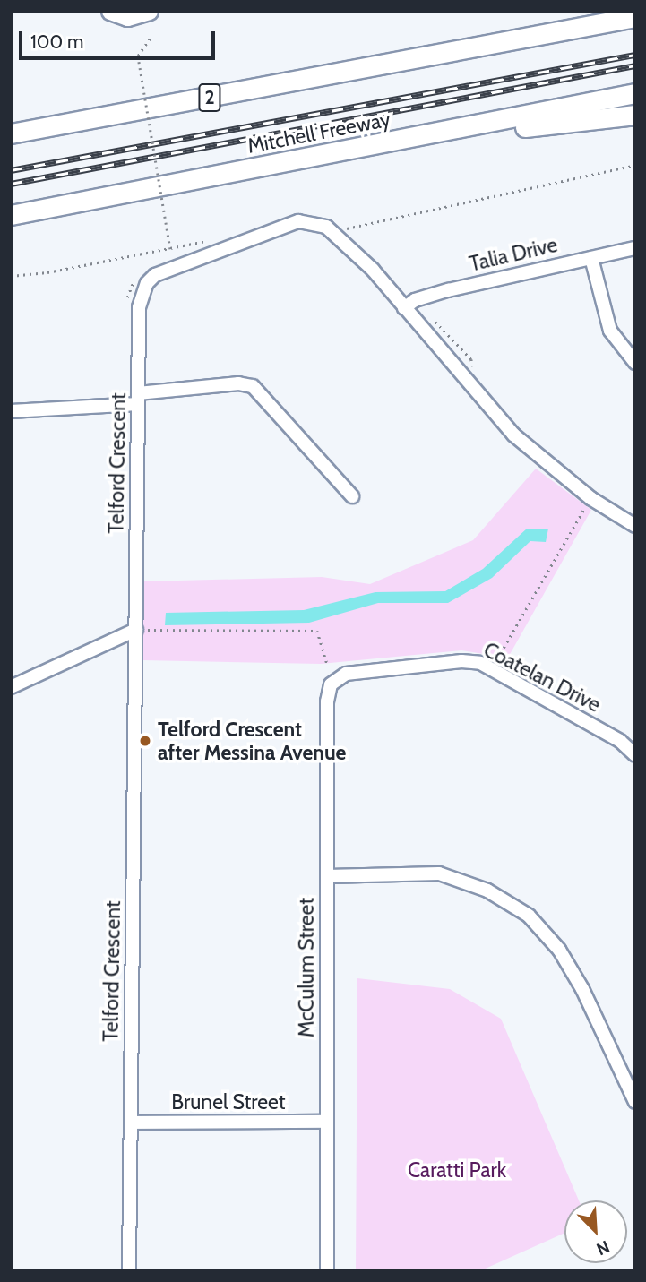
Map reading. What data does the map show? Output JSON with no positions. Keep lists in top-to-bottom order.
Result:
{
  "streets": {
    "highway": ["2", "Mitchell Freeway"],
    "street": [
      "Talia Drive",
      "Telford Crescent",
      "Coatelan Drive",
      "McCulum Street",
      "Brunel Street"
    ]
  },
  "crossings": [
    ["Talia Drive", "Telford Crescent"],
    ["Telford Crescent", "Brunel Street"],
    ["Coatelan Drive", "McCulum Street"],
    ["McCulum Street", "Brunel Street"]
  ],
  "parks": ["Caratti Park"],
  "places": ["Telford Crescent after Messina Avenue"],
  "scale_bar": "100 m",
  "north": "bottom right"
}
